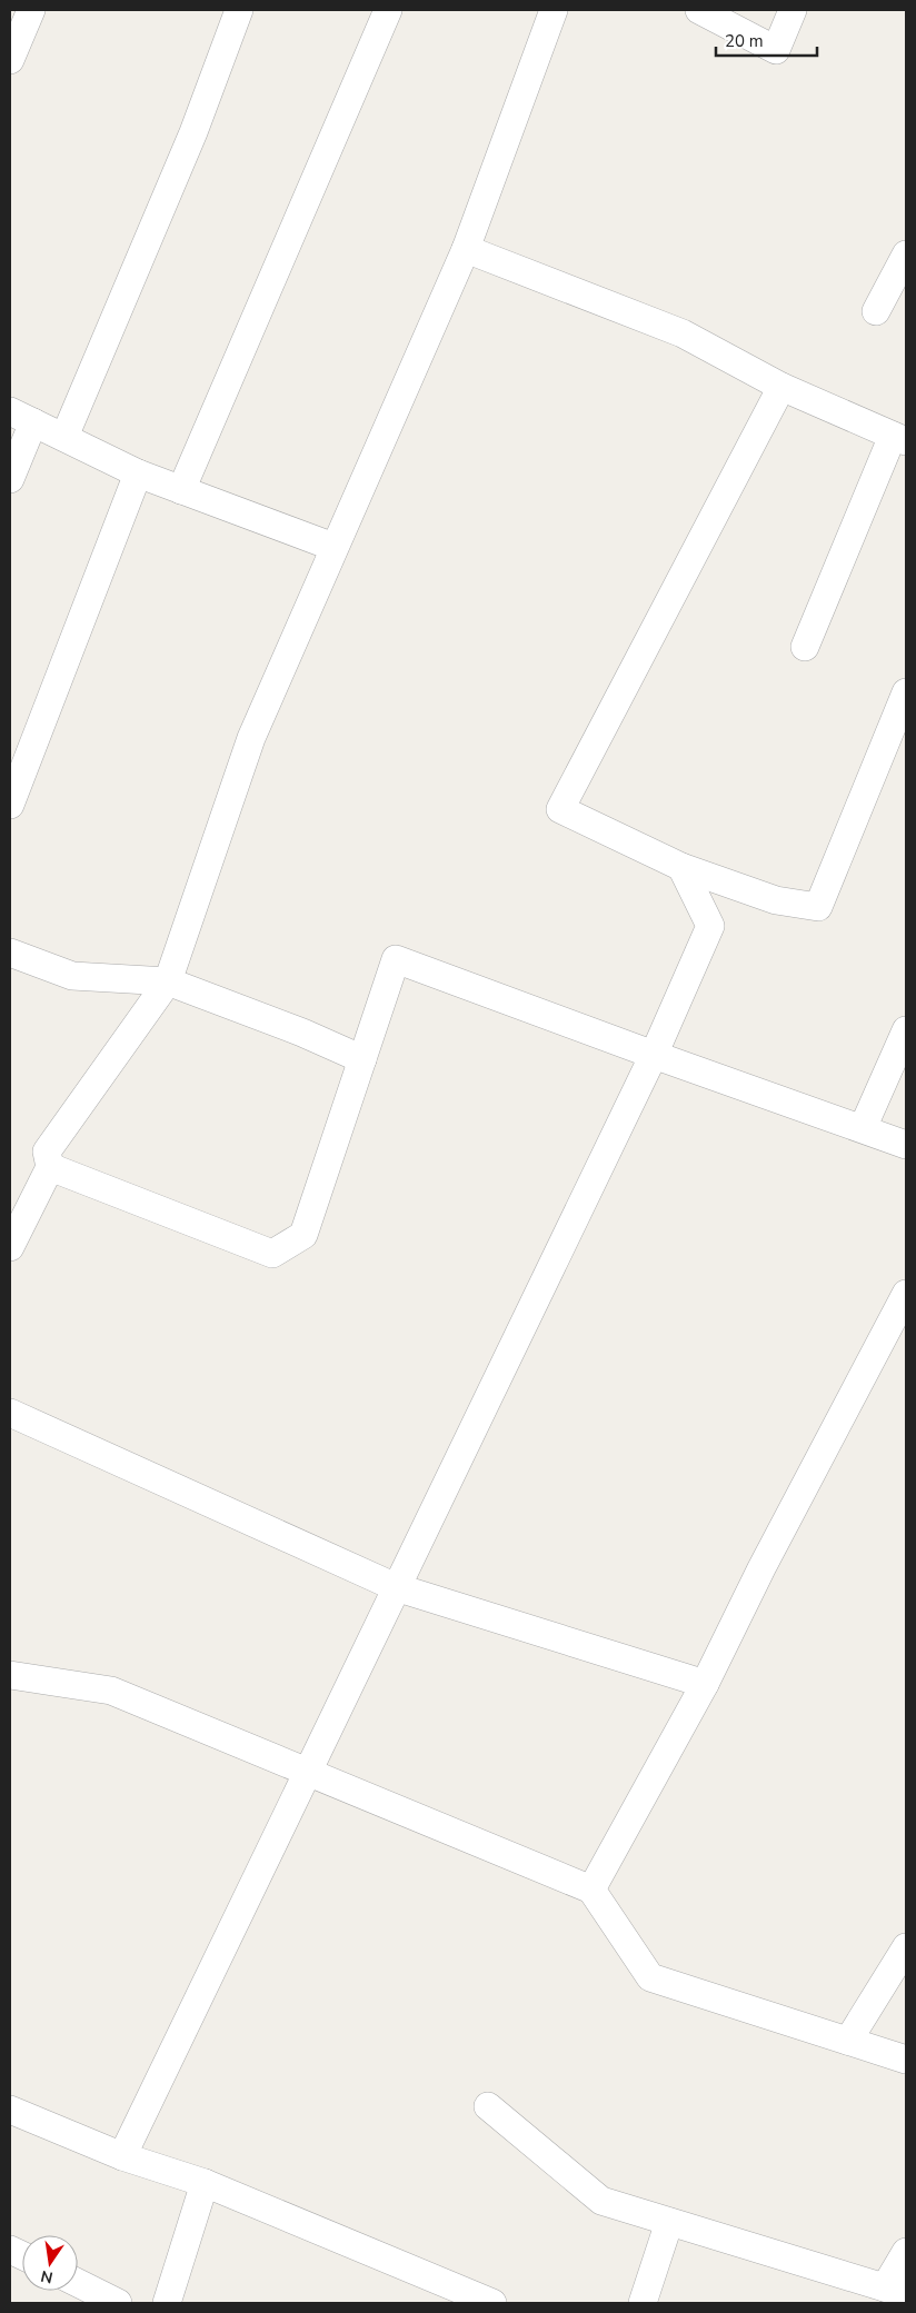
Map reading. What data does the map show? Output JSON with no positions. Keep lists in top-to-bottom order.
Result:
{
  "scale_bar": "20 m",
  "north": "bottom"
}
